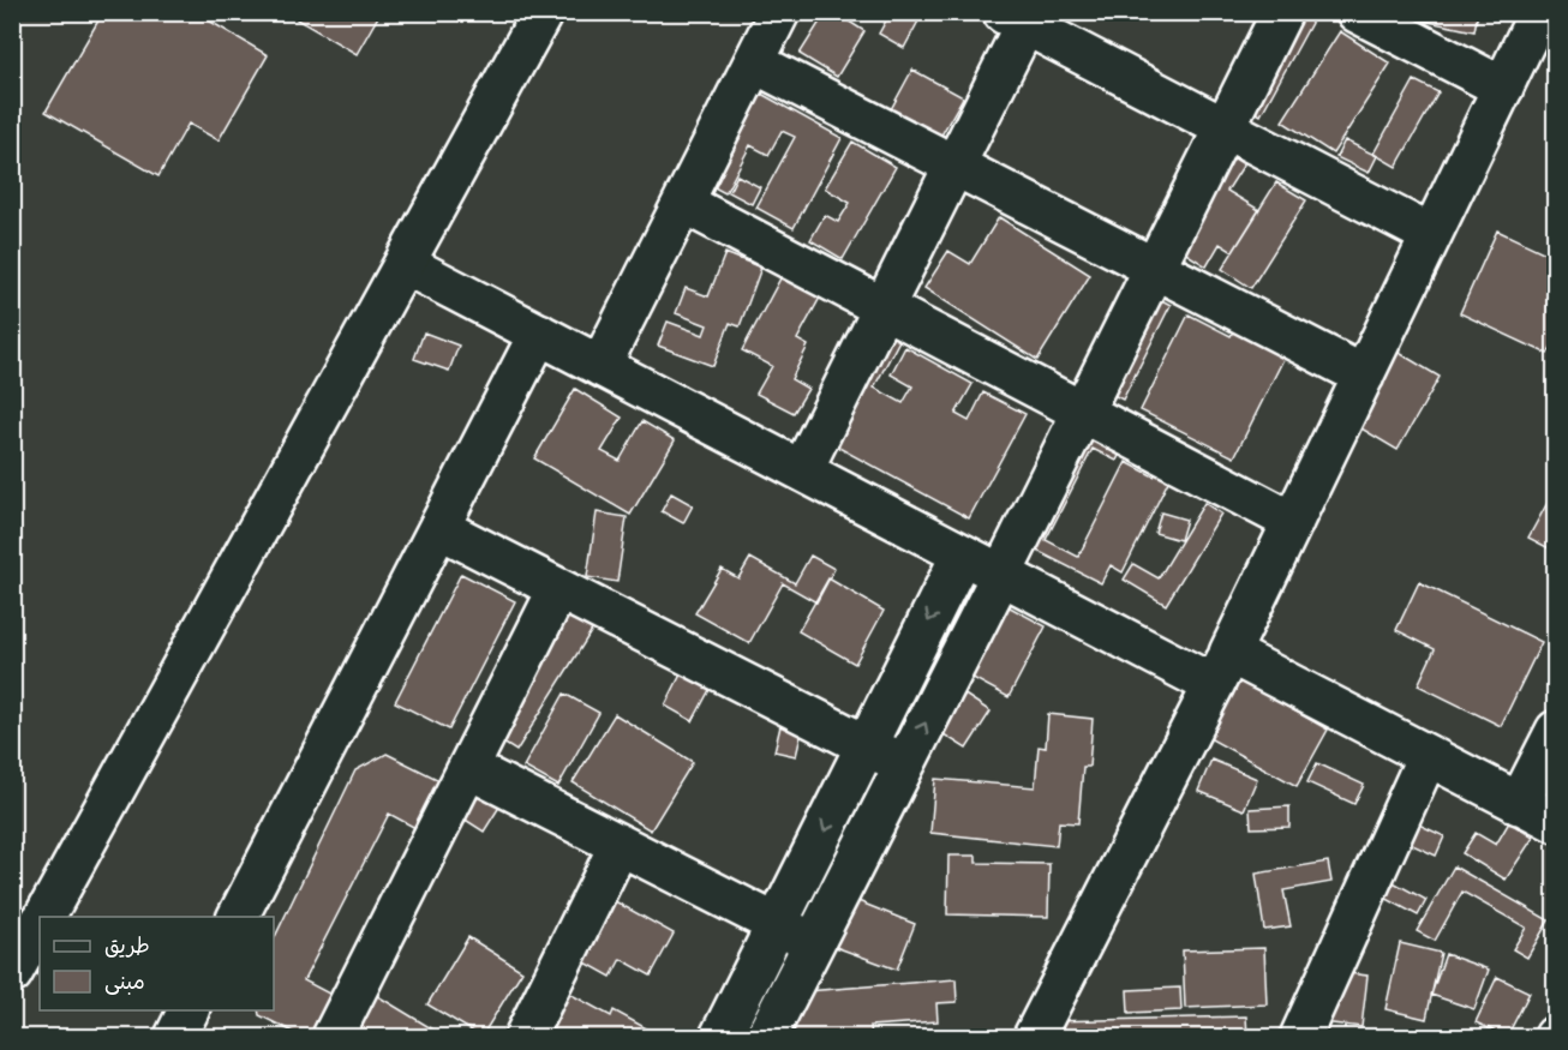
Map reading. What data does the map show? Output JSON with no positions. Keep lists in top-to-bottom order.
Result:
{
  "legend": ["طريق", "مبنى"]
}
